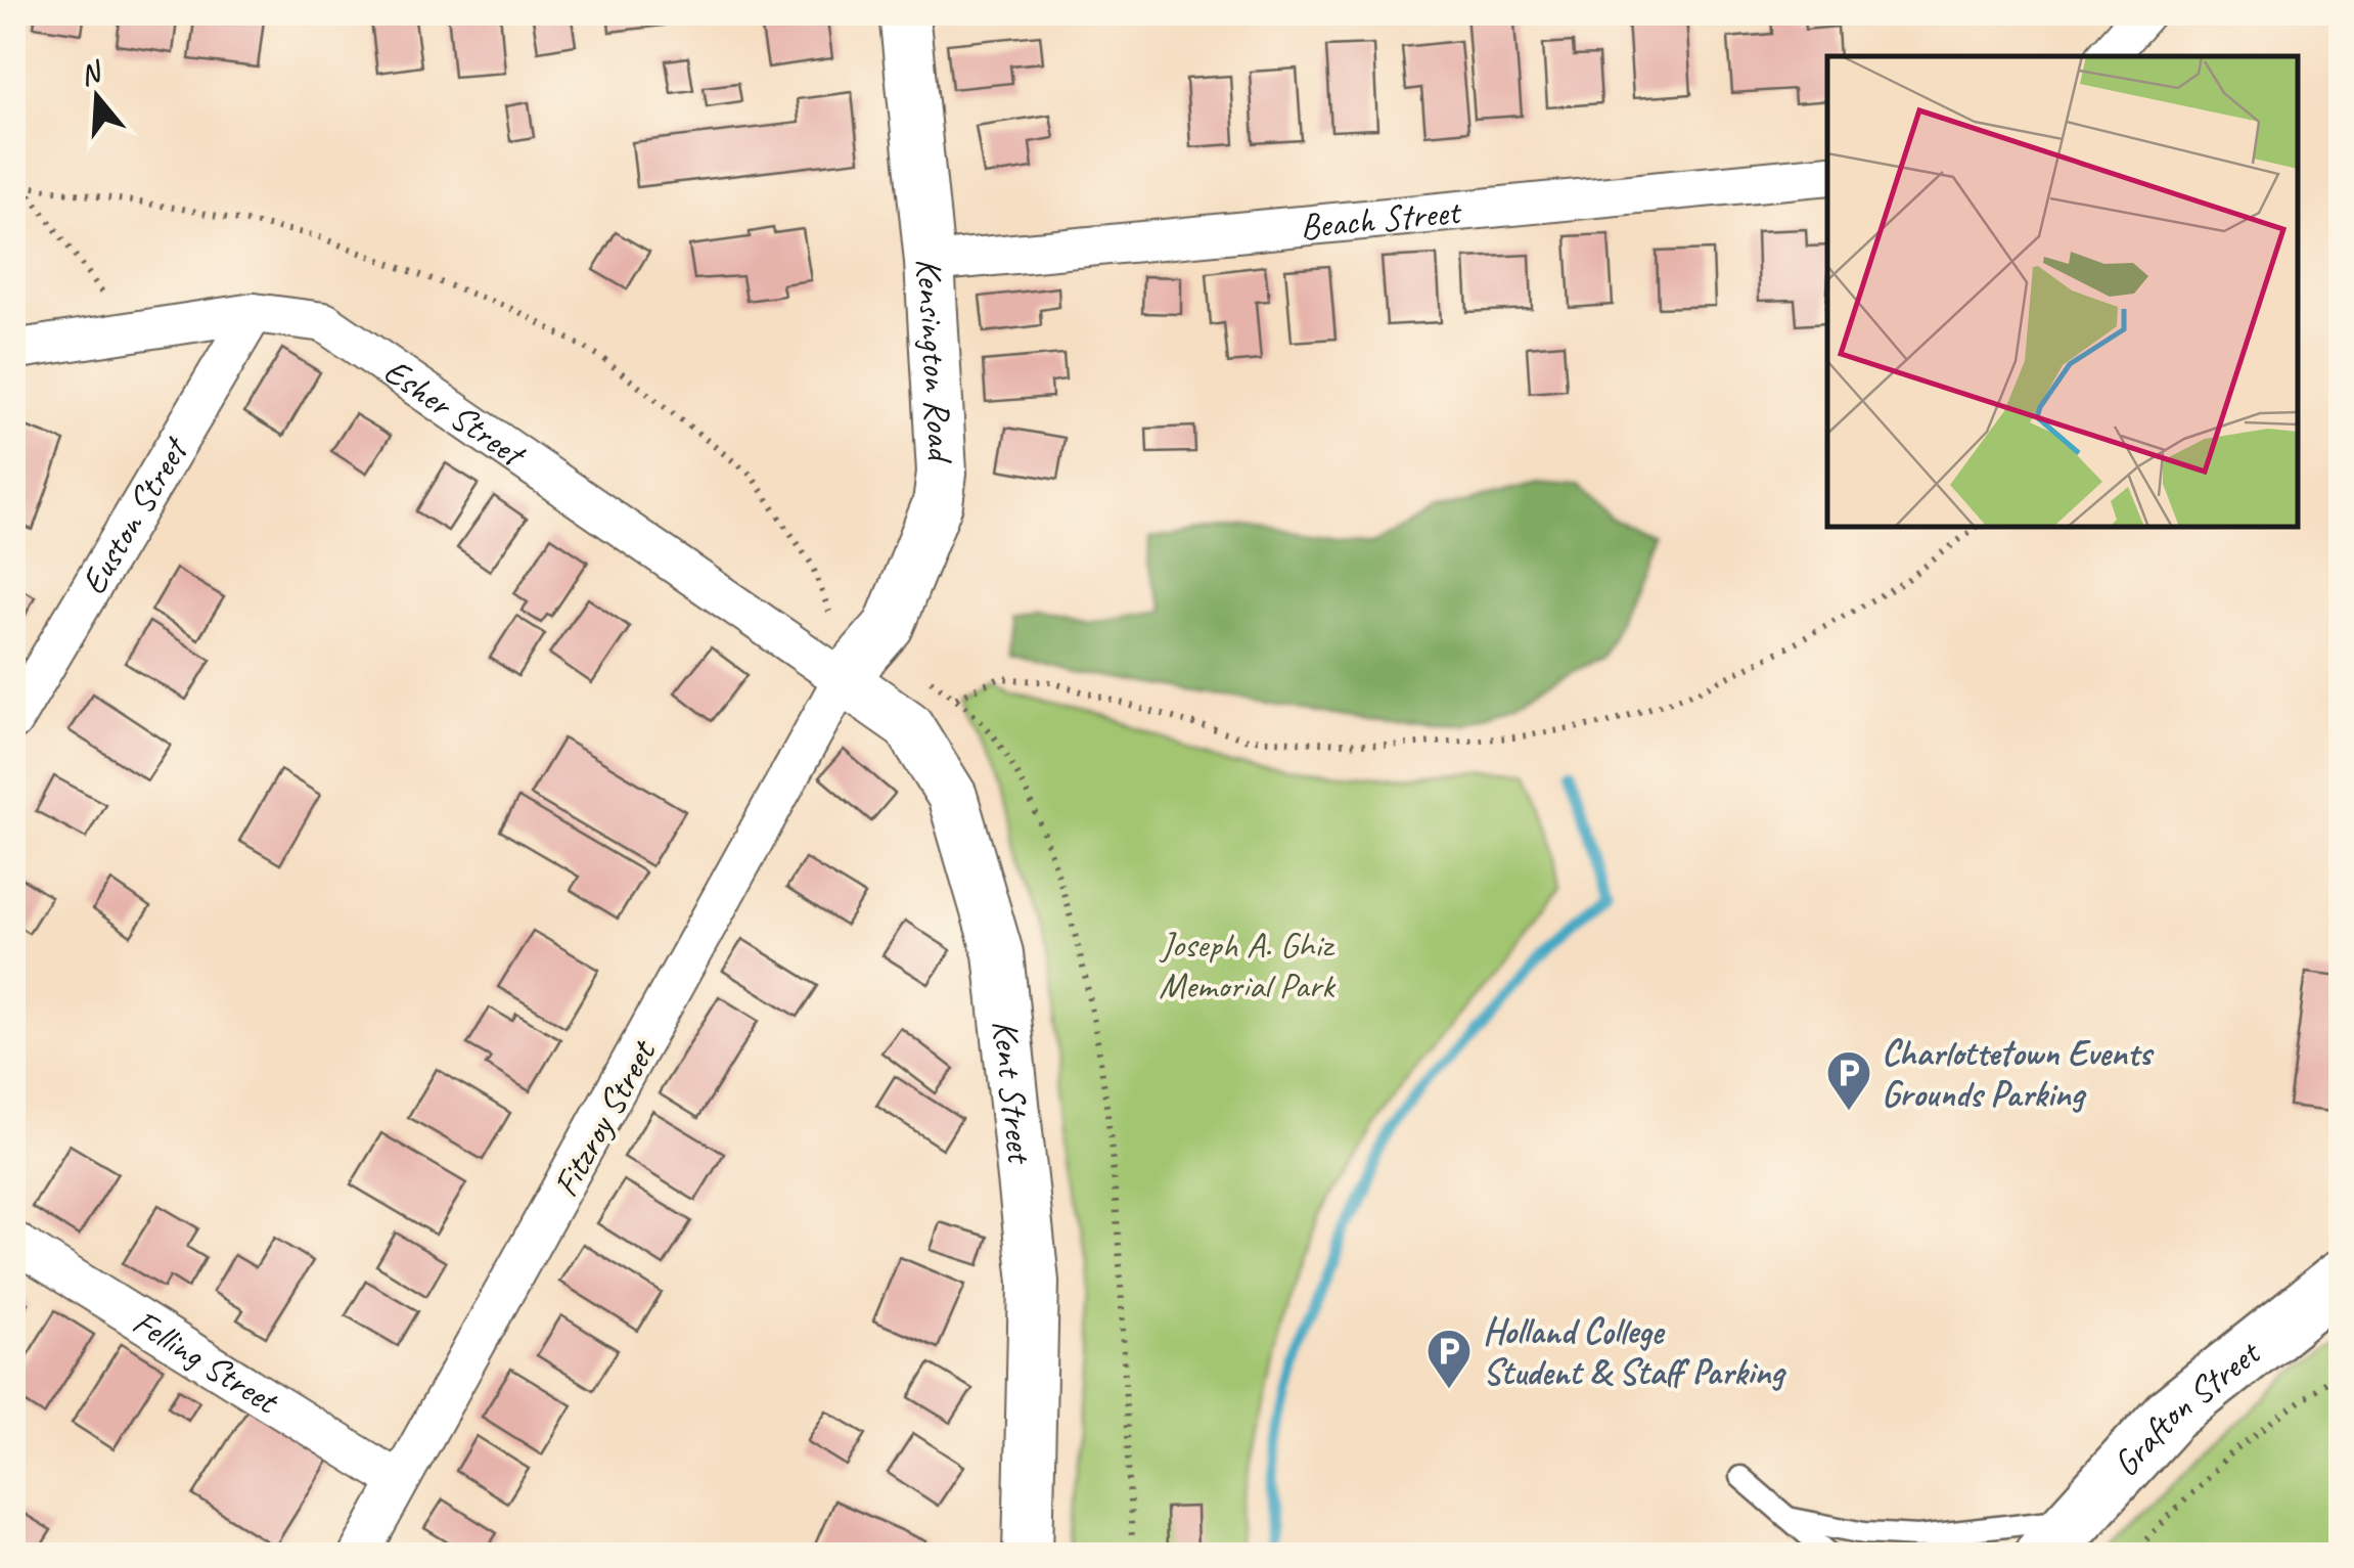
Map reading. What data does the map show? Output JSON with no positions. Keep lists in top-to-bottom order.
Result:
{
  "streets": {
    "main road": ["Grafton Street"],
    "street": [
      "Beach Street",
      "Kensington Road",
      "Esher Street",
      "Euston Street",
      "Kent Street",
      "Fitzroy Street",
      "Felling Street"
    ]
  },
  "crossings": [
    ["Beach Street", "Kensington Road"],
    ["Kensington Road", "Esher Street"],
    ["Kensington Road", "Kent Street"],
    ["Kensington Road", "Fitzroy Street"],
    ["Esher Street", "Euston Street"],
    ["Esher Street", "Kent Street"],
    ["Esher Street", "Fitzroy Street"],
    ["Kent Street", "Fitzroy Street"],
    ["Fitzroy Street", "Felling Street"]
  ],
  "parks": ["Joseph A. Ghiz Memorial Park"],
  "places": {
    "parking": ["Charlottetown Events Grounds Parking", "Holland College Student & Staff Parking"]
  },
  "north": "top"
}
